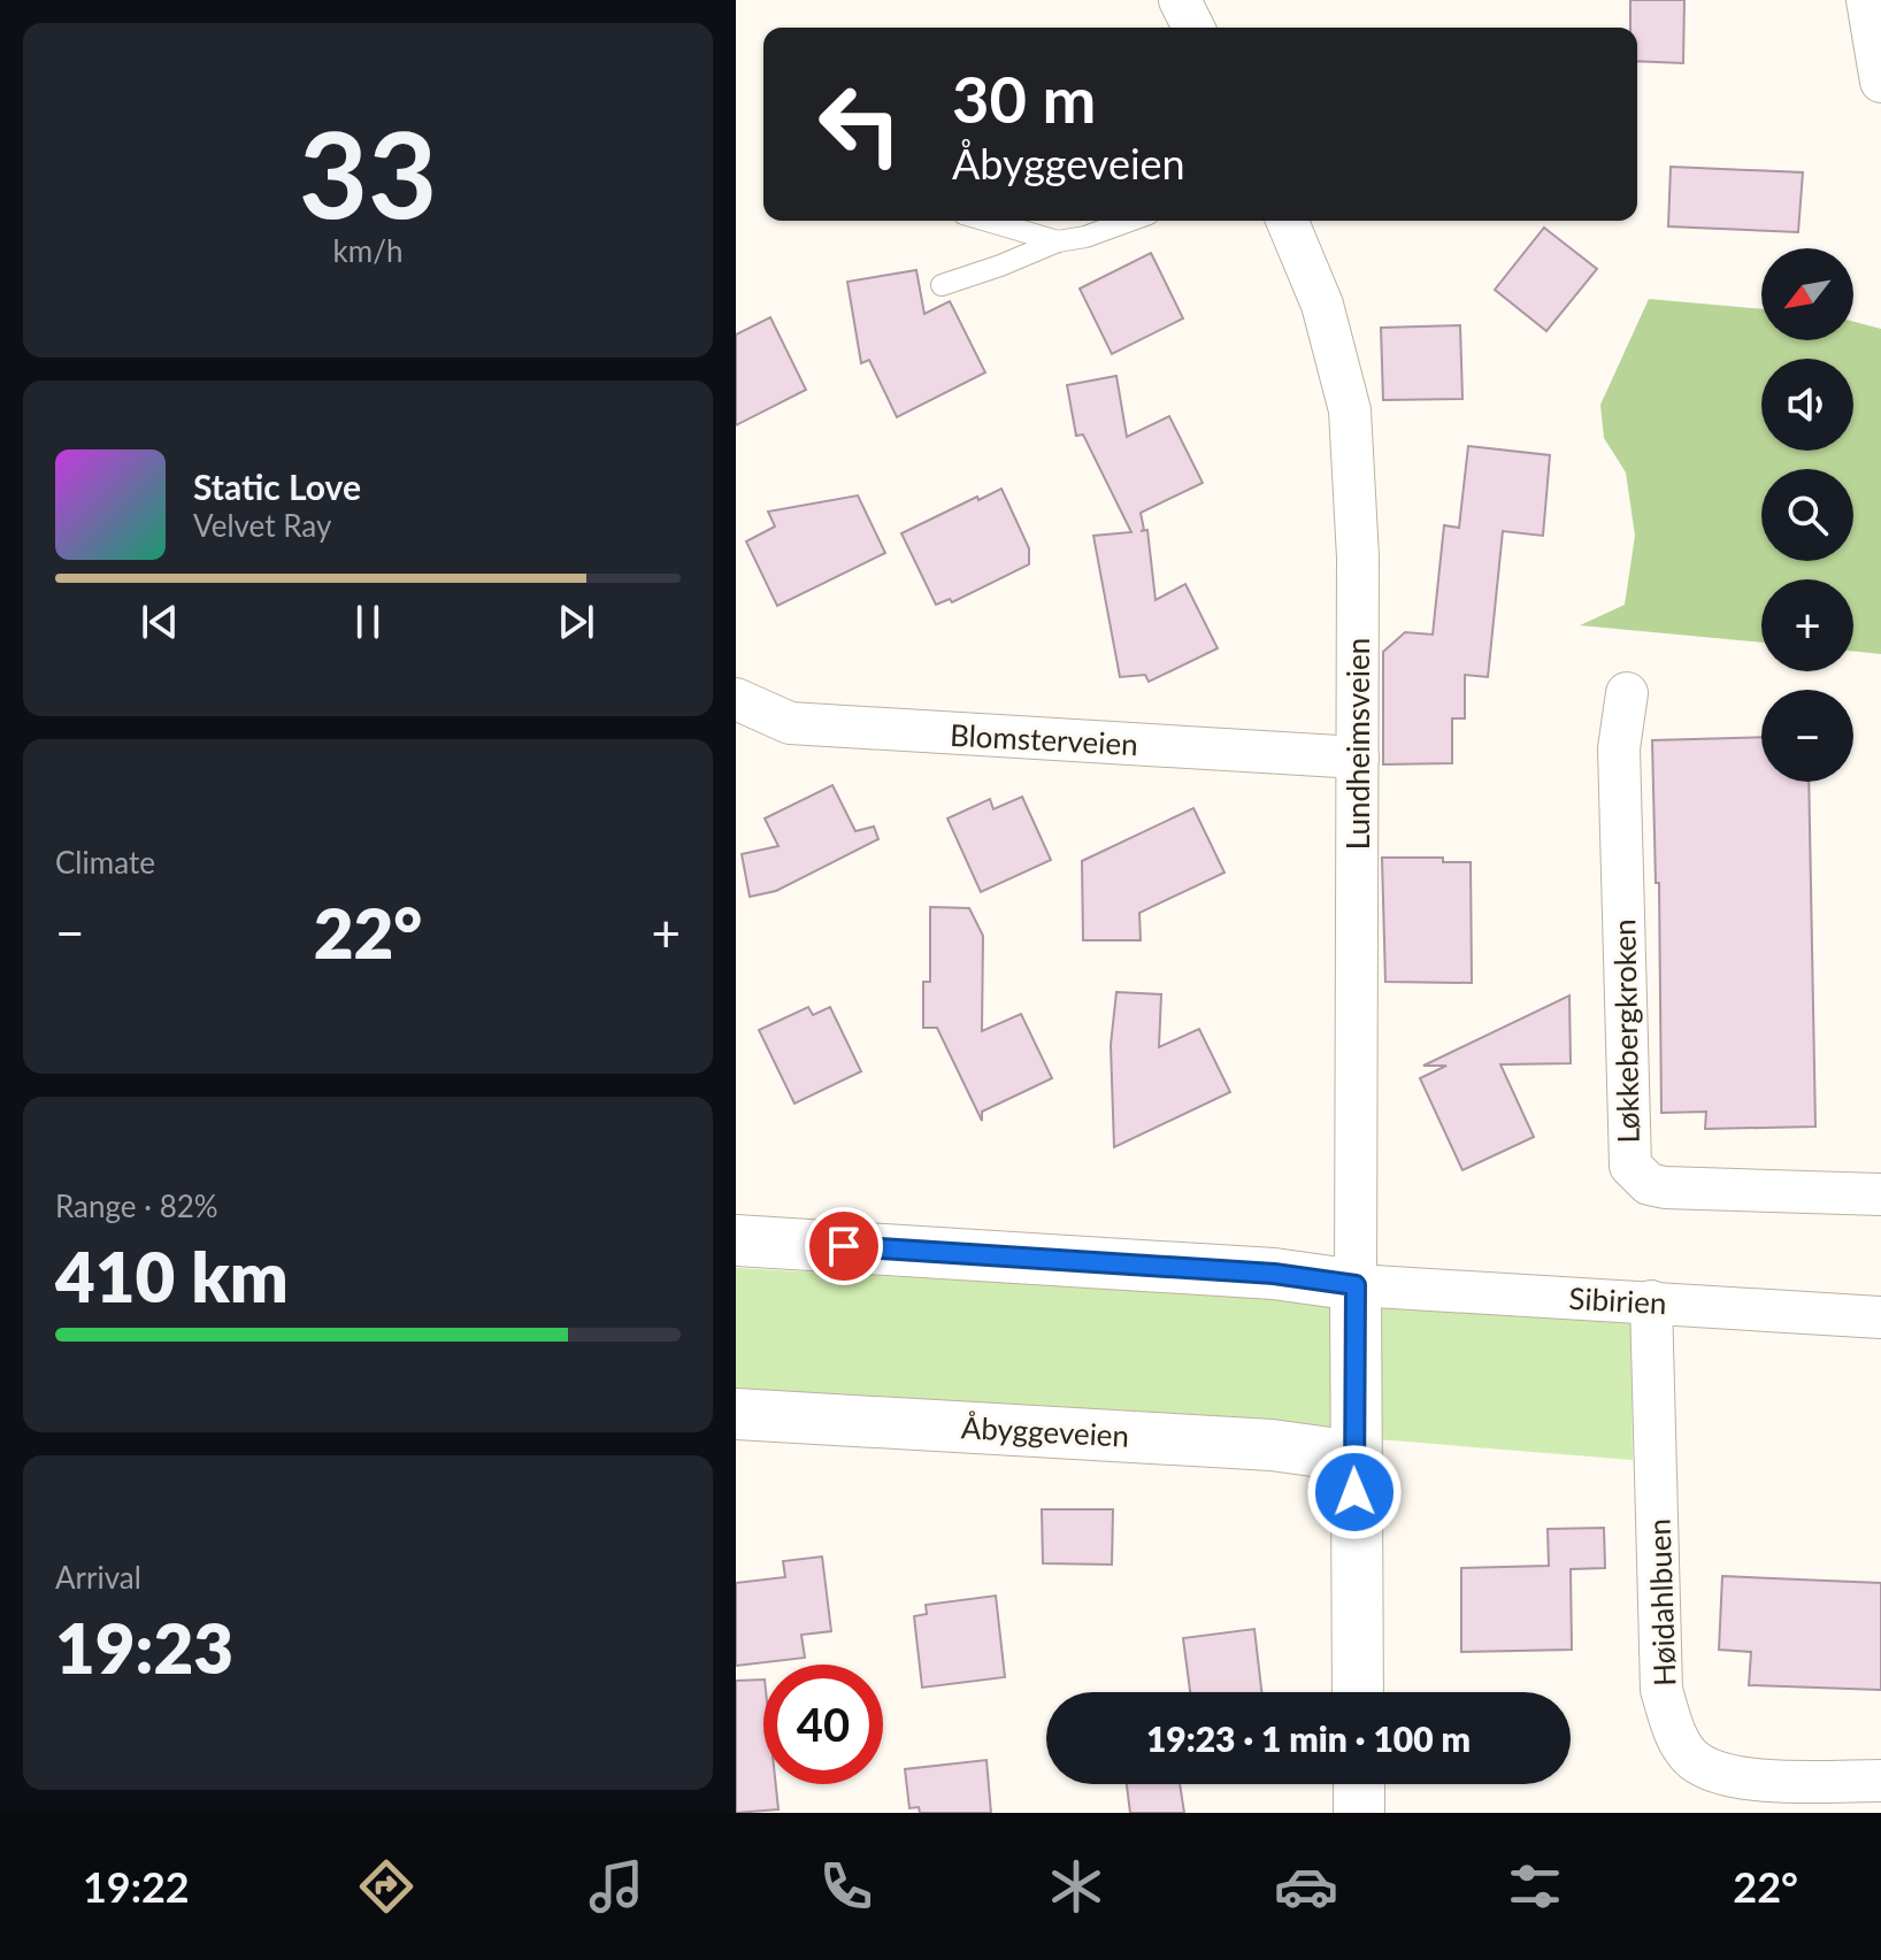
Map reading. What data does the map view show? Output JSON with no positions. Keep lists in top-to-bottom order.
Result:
{
  "streets": {
    "street": [
      "Blomsterveien",
      "Lundheimsveien",
      "Løkkebergkroken",
      "Sibirien",
      "Åbyggeveien",
      "Høidahlbuen"
    ]
  },
  "crossings": [
    ["Blomsterveien", "Lundheimsveien"],
    ["Lundheimsveien", "Sibirien"],
    ["Sibirien", "Høidahlbuen"]
  ],
  "north": "bottom left",
  "page": {
    "tile": [
      ["33", "km/h"],
      "Climate",
      ["Range · 82%", "410 km"],
      ["Arrival", "19:23"]
    ],
    "turn": ["30 m", "Åbyggeveien"],
    "map_buttons": ["+", "−"],
    "song": ["Static Love", "Velvet Ray"],
    "heat": ["−", "22°", "+"],
    "limit": "40",
    "trip": "19:23 · 1 min · 100 m",
    "tabs": ["19:22", "22°"]
  }
}
